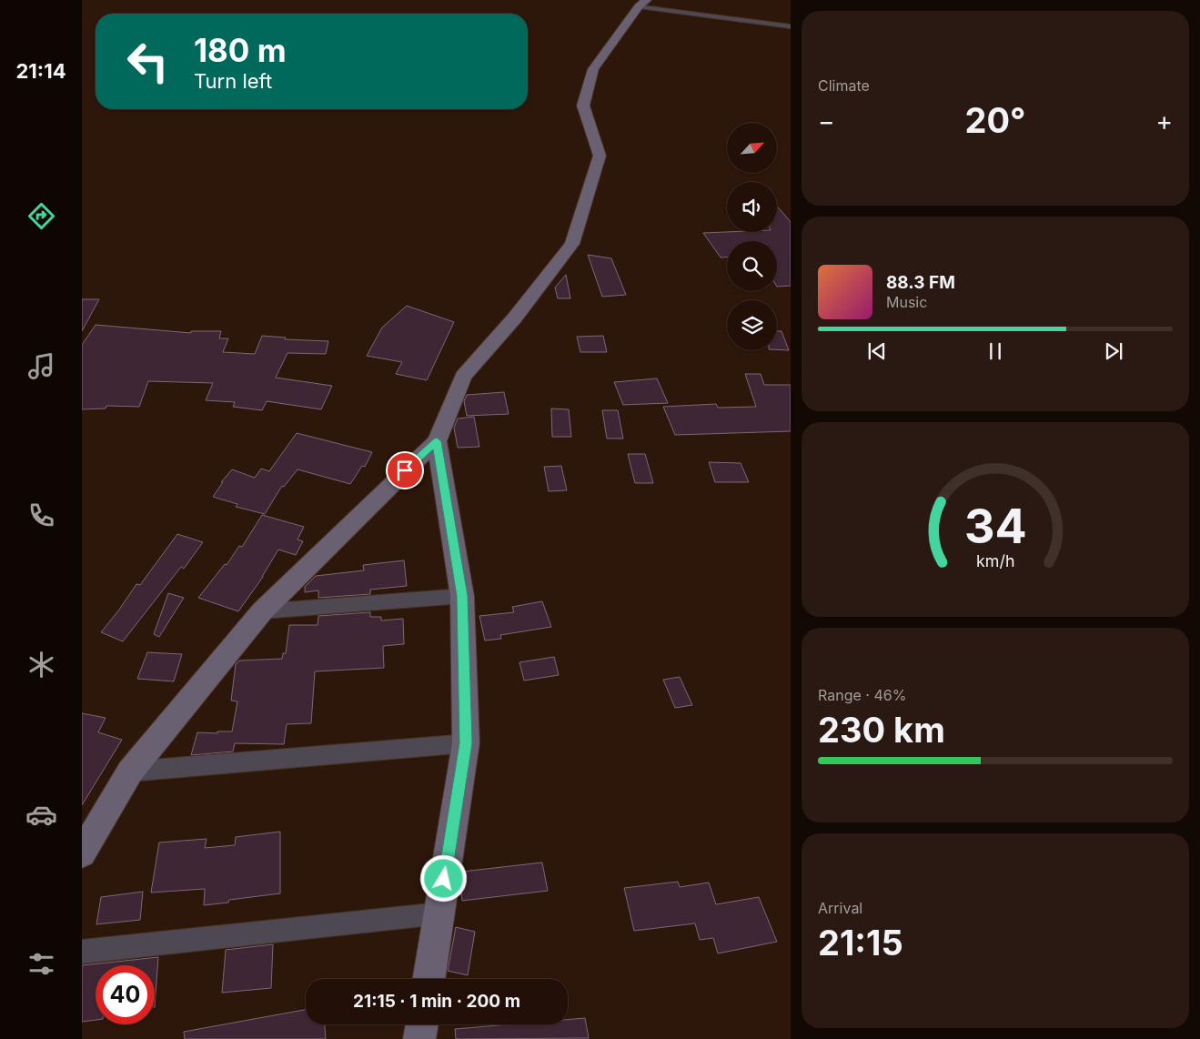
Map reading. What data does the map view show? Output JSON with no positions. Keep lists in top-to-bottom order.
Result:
{
  "north": "top right",
  "page": {
    "tabs": "21:14",
    "tile": [
      "Climate",
      ["Range · 46%", "230 km"],
      ["Arrival", "21:15"]
    ],
    "turn": ["180 m", "Turn left"],
    "heat": ["−", "20°", "+"],
    "song": ["88.3 FM", "Music"],
    "limit": "40",
    "trip": "21:15 · 1 min · 200 m",
    "gauge": ["34", "km/h"]
  }
}
